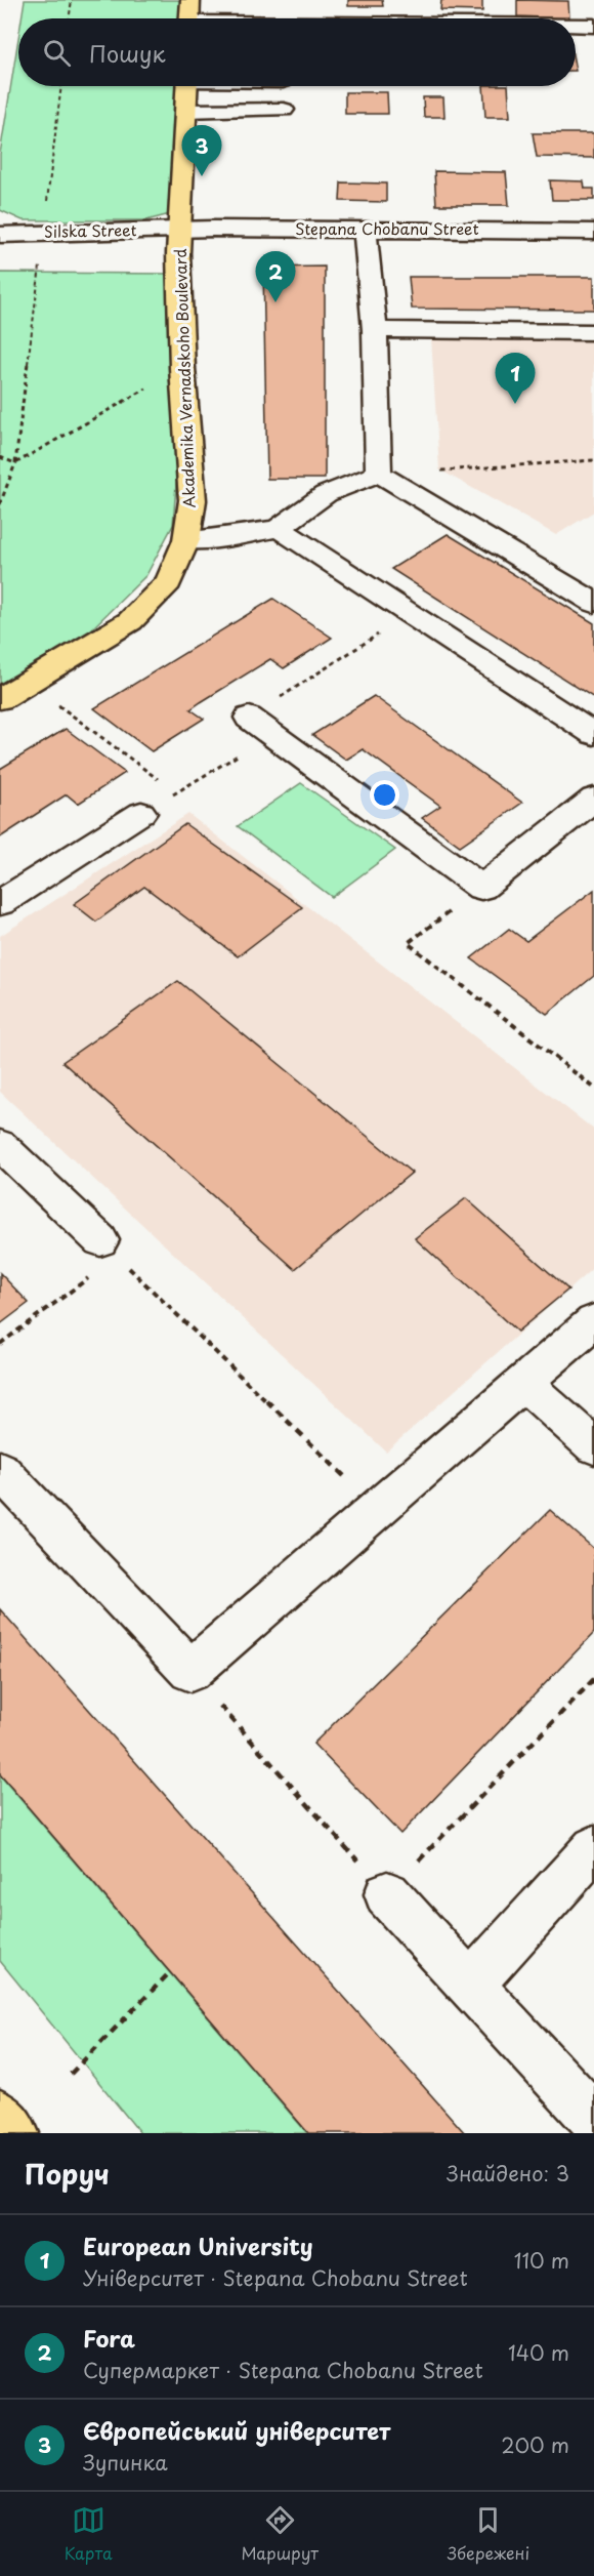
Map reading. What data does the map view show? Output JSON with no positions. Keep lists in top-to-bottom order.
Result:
{
  "streets": {
    "main road": ["Akademika Vernadskoho Boulevard"],
    "street": ["Stepana Chobanu Street", "Silska Street"]
  },
  "crossings": [
    ["Stepana Chobanu Street", "Silska Street"],
    ["Stepana Chobanu Street", "Akademika Vernadskoho Boulevard"],
    ["Silska Street", "Akademika Vernadskoho Boulevard"]
  ],
  "page": {
    "search": "Пошук",
    "pins": ["3", "2", "1"],
    "heading": ["Поруч", "Знайдено: 3"],
    "list": [
      {
        "mark": "1",
        "name": "European University",
        "note": "Університет · Stepana Chobanu Street",
        "value": "110 m"
      },
      {
        "mark": "2",
        "name": "Fora",
        "note": "Супермаркет · Stepana Chobanu Street",
        "value": "140 m"
      },
      {
        "mark": "3",
        "name": "Європейський університет",
        "note": "Зупинка",
        "value": "200 m"
      }
    ],
    "nav": ["Карта", "Маршрут", "Збережені"]
  }
}
